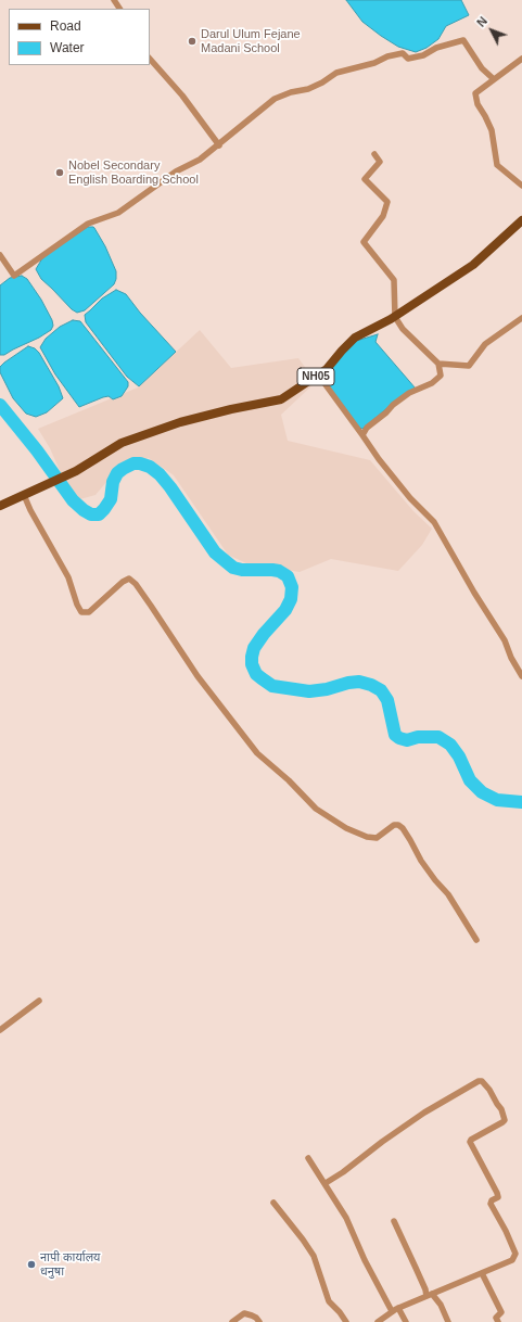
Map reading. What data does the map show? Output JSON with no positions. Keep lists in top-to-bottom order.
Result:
{
  "streets": {
    "main road": ["NH05"]
  },
  "places": ["Darul Ulum Fejane Madani School", "Nobel Secondary English Boarding School", "नापी कार्यालय धनुषा"],
  "legend": ["Road", "Water"],
  "north": "top left"
}
